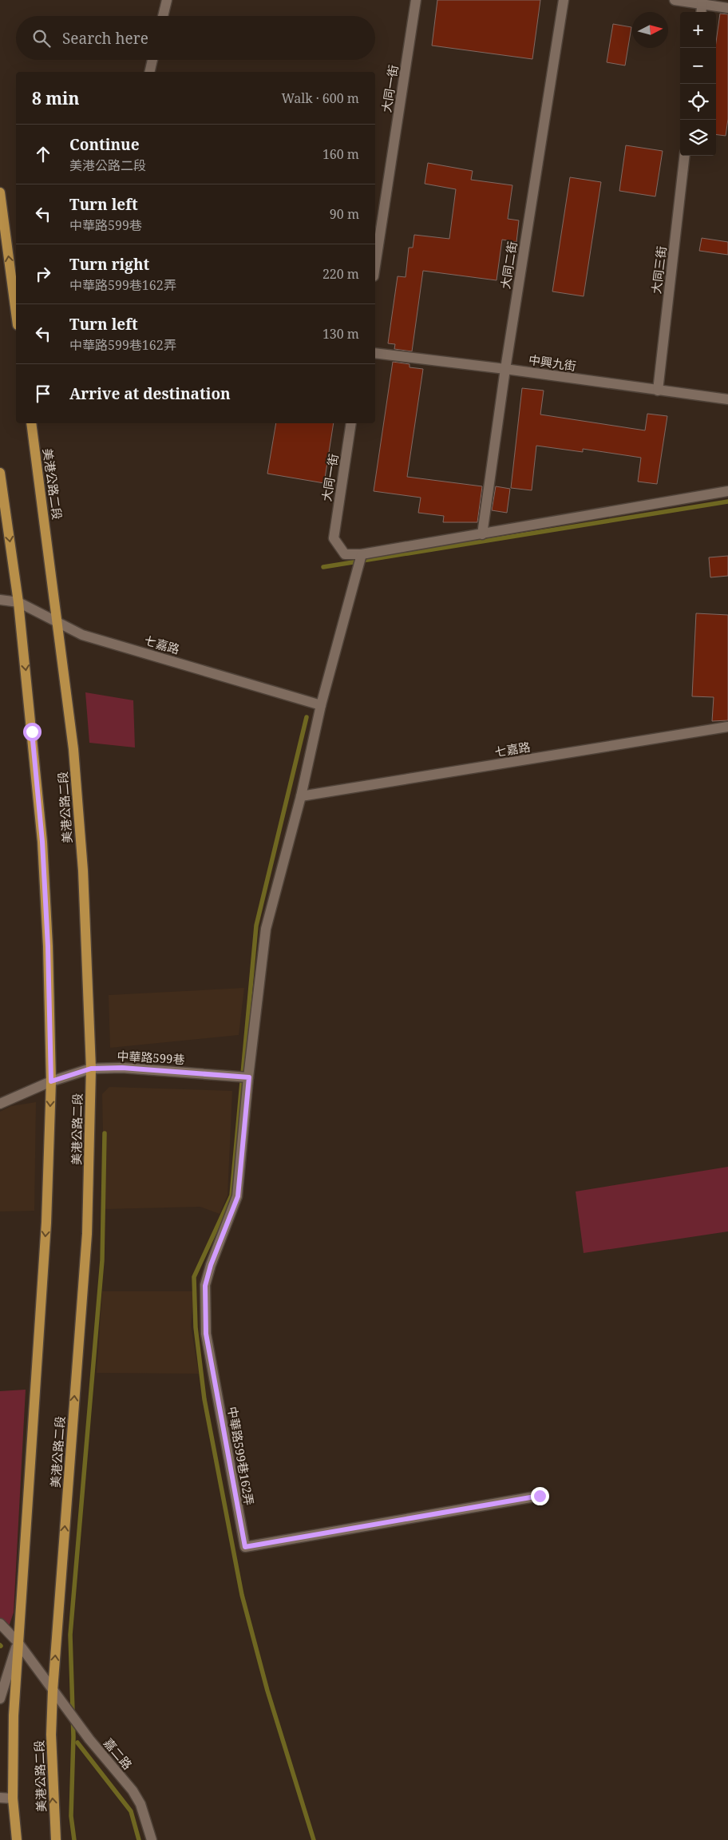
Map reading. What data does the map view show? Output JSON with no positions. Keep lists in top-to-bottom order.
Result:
{
  "streets": {
    "main road": ["美港公路二段"],
    "street": [
      "大同一街",
      "大同二街",
      "大同三街",
      "中興九街",
      "七嘉路",
      "中華路599巷",
      "中華路599巷162弄",
      "嘉二路"
    ]
  },
  "crossings": [
    ["大同二街", "中興九街"],
    ["大同三街", "中興九街"],
    ["美港公路二段", "七嘉路"],
    ["美港公路二段", "中華路599巷"],
    ["美港公路二段", "嘉二路"],
    ["中華路599巷", "中華路599巷162弄"]
  ],
  "north": "right",
  "page": {
    "map_buttons": ["+", "−"],
    "search": "Search here",
    "heading": ["8 min", "Walk · 600 m"],
    "list": [
      ["Continue", "美港公路二段", "160 m"],
      ["Turn left", "中華路599巷", "90 m"],
      ["Turn right", "中華路599巷162弄", "220 m"],
      ["Turn left", "中華路599巷162弄", "130 m"],
      "Arrive at destination"
    ]
  }
}
